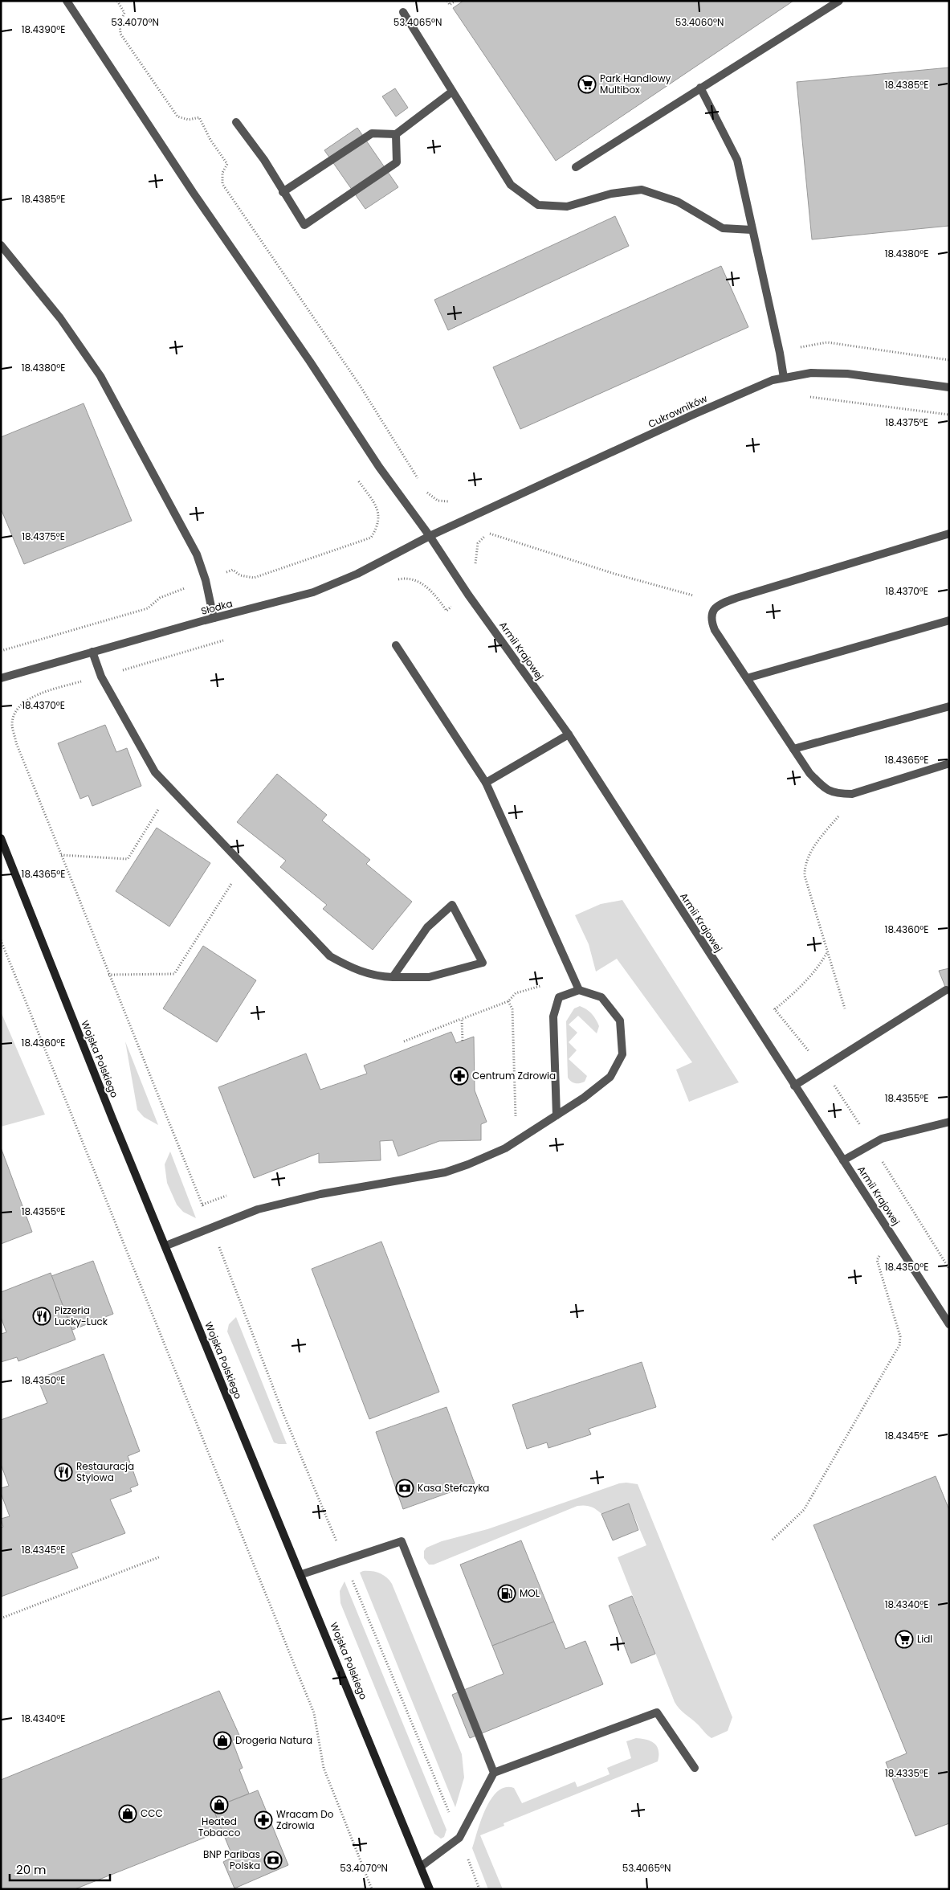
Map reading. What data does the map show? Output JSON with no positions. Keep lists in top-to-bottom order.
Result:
{
  "streets": {
    "street": [
      "Cukrowników",
      "Słodka",
      "Armii Krajowej",
      "Wojska Polskiego"
    ]
  },
  "crossings": [
    ["Cukrowników", "Słodka"],
    ["Cukrowników", "Armii Krajowej"],
    ["Słodka", "Armii Krajowej"]
  ],
  "places": {
    "supermarket": ["Park Handlowy Multibox", "Lidl"],
    "pharmacy": ["Centrum Zdrowia", "Wracam Do Zdrowia"],
    "restaurant": ["Pizzeria Lucky-Luck", "Restauracja Stylowa"],
    "bank": ["Kasa Stefczyka", "BNP Paribas Polska"],
    "fuel station": ["MOL"],
    "shop": ["Drogeria Natura", "Heated Tobacco", "CCC"]
  },
  "scale_bar": "20 m",
  "coordinates": [
    "53.4070°N",
    "53.4065°N",
    "53.4060°N",
    "18.4390°E",
    "18.4385°E",
    "18.4380°E",
    "18.4375°E",
    "18.4370°E",
    "18.4365°E",
    "18.4360°E",
    "18.4355°E",
    "18.4350°E",
    "18.4345°E",
    "18.4340°E",
    "18.4335°E"
  ]
}
